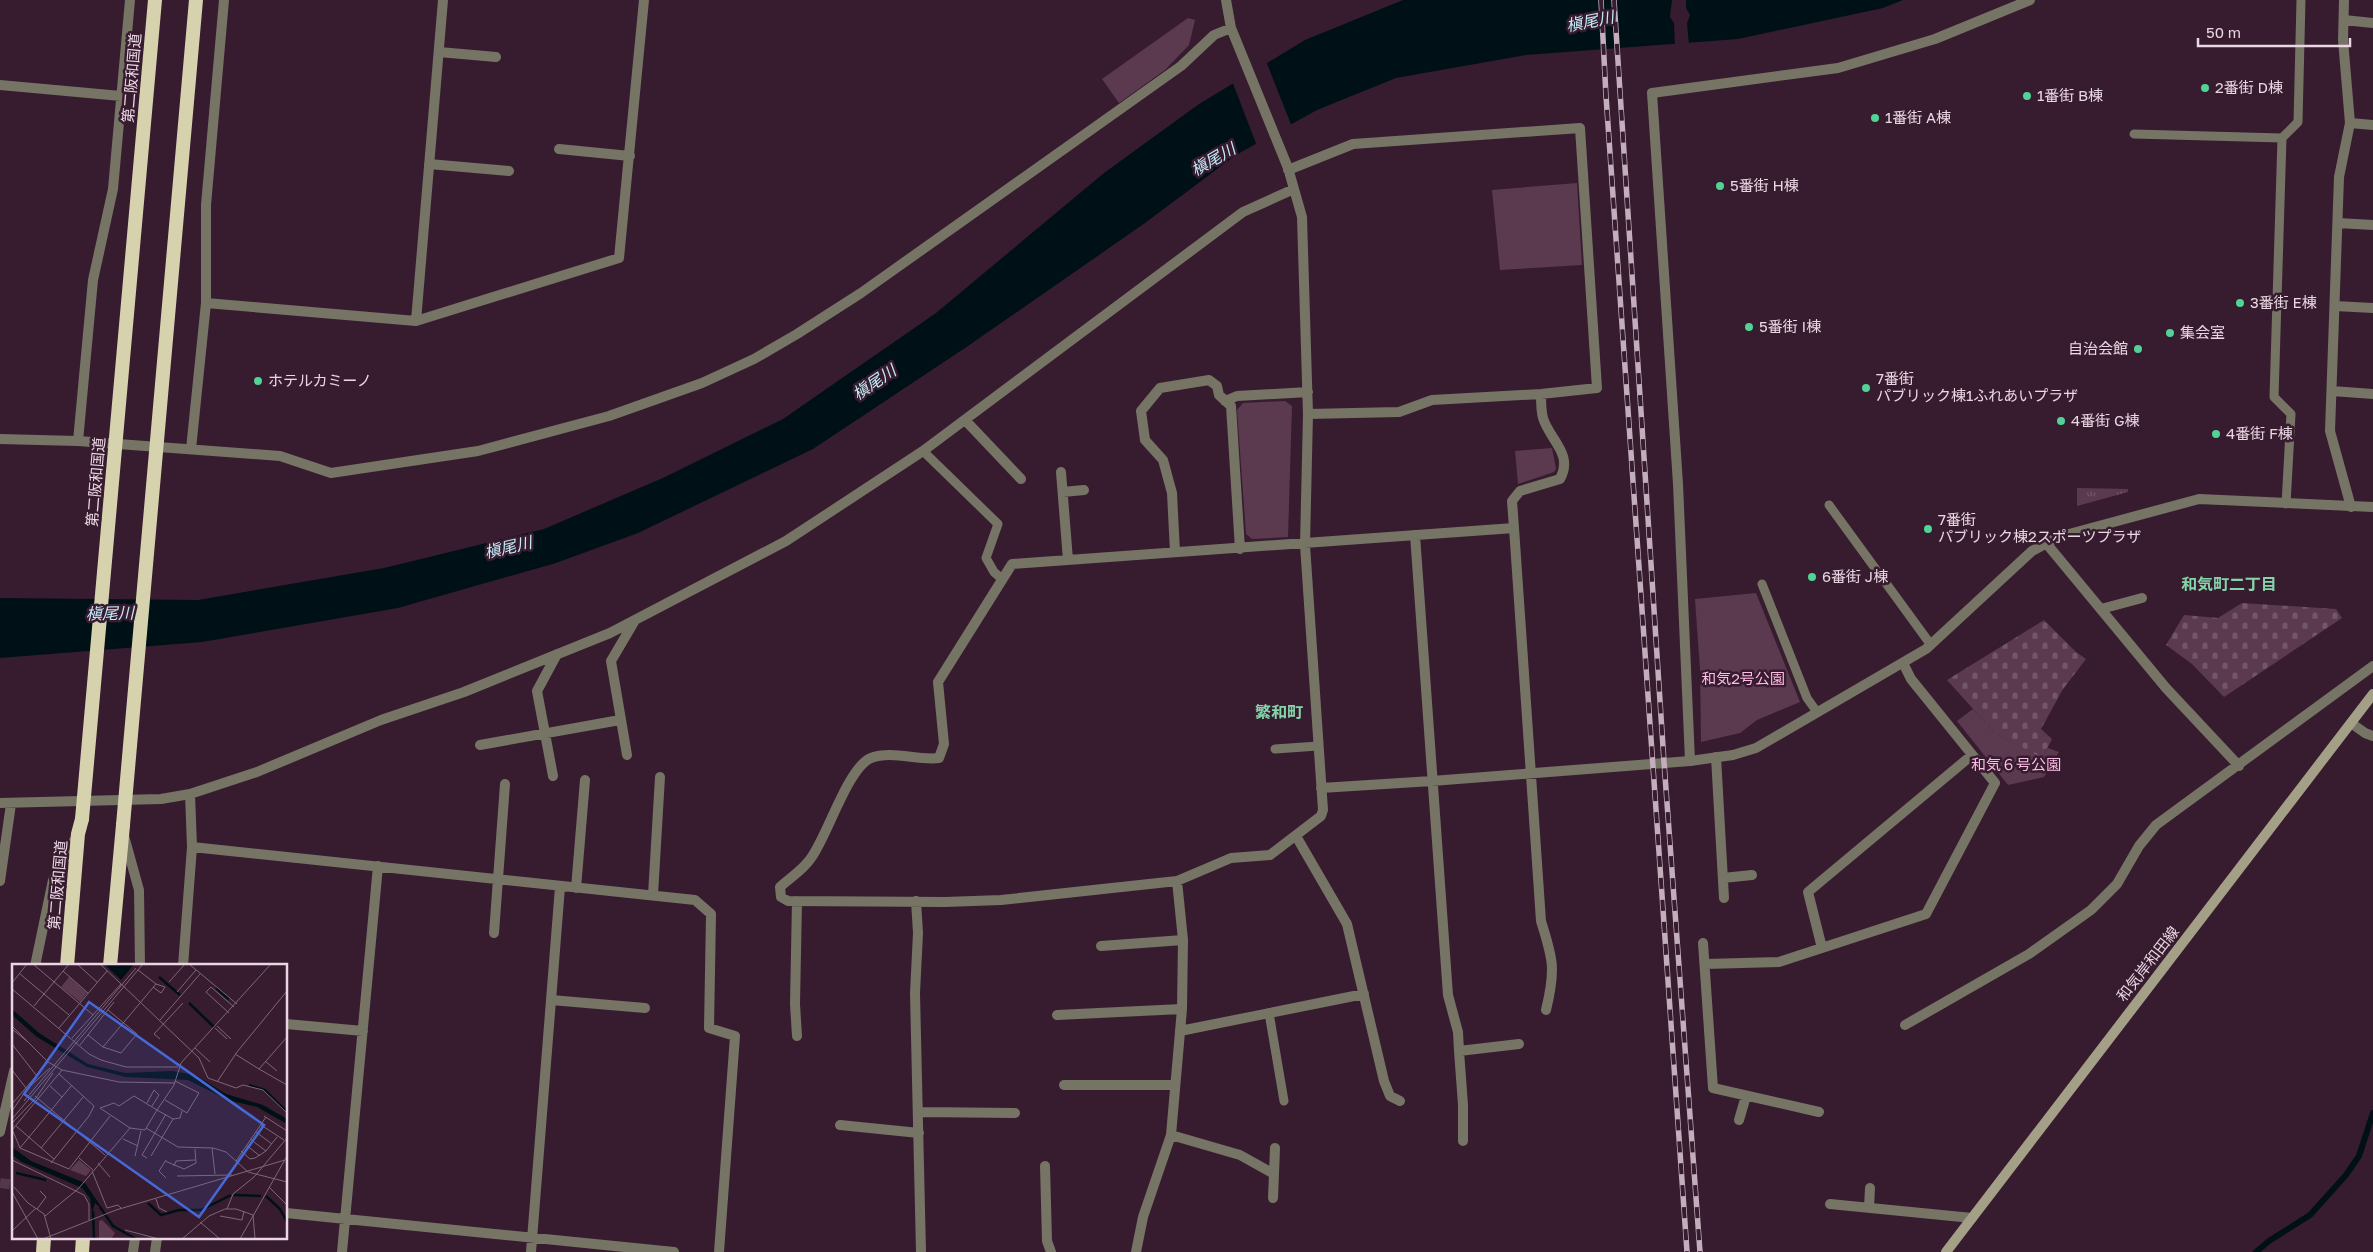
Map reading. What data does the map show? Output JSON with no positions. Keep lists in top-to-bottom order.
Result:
{
  "streets": {
    "highway": ["第二阪和国道"],
    "main road": ["和気岸和田線"]
  },
  "districts": ["和気町二丁目", "繁和町"],
  "water": ["槇尾川"],
  "parks": ["和気2号公園", "和気６号公園"],
  "places": [
    "2番街 D棟",
    "1番街 B棟",
    "1番街 A棟",
    "5番街 H棟",
    "3番街 E棟",
    "5番街 I棟",
    "集会室",
    "自治会館",
    "ホテルカミーノ",
    "7番街 パブリック棟1ふれあいプラザ",
    "4番街 G棟",
    "4番街 F棟",
    "7番街 パブリック棟2スポーツプラザ",
    "6番街 J棟"
  ],
  "scale_bar": "50 m"
}
